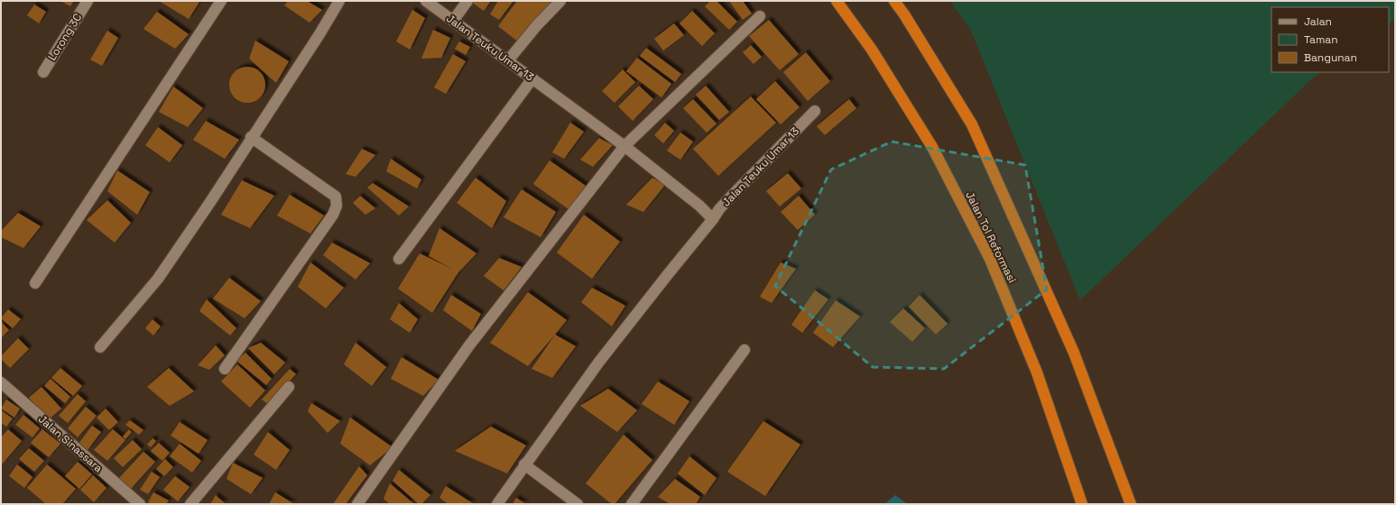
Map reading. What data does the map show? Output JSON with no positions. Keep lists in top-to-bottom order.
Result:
{
  "streets": {
    "highway": ["Jalan Tol Reformasi"],
    "street": ["Lorong 3C", "Jalan Teuku Umar 13", "Jalan Sinassara"]
  },
  "legend": ["Jalan", "Taman", "Bangunan"]
}
